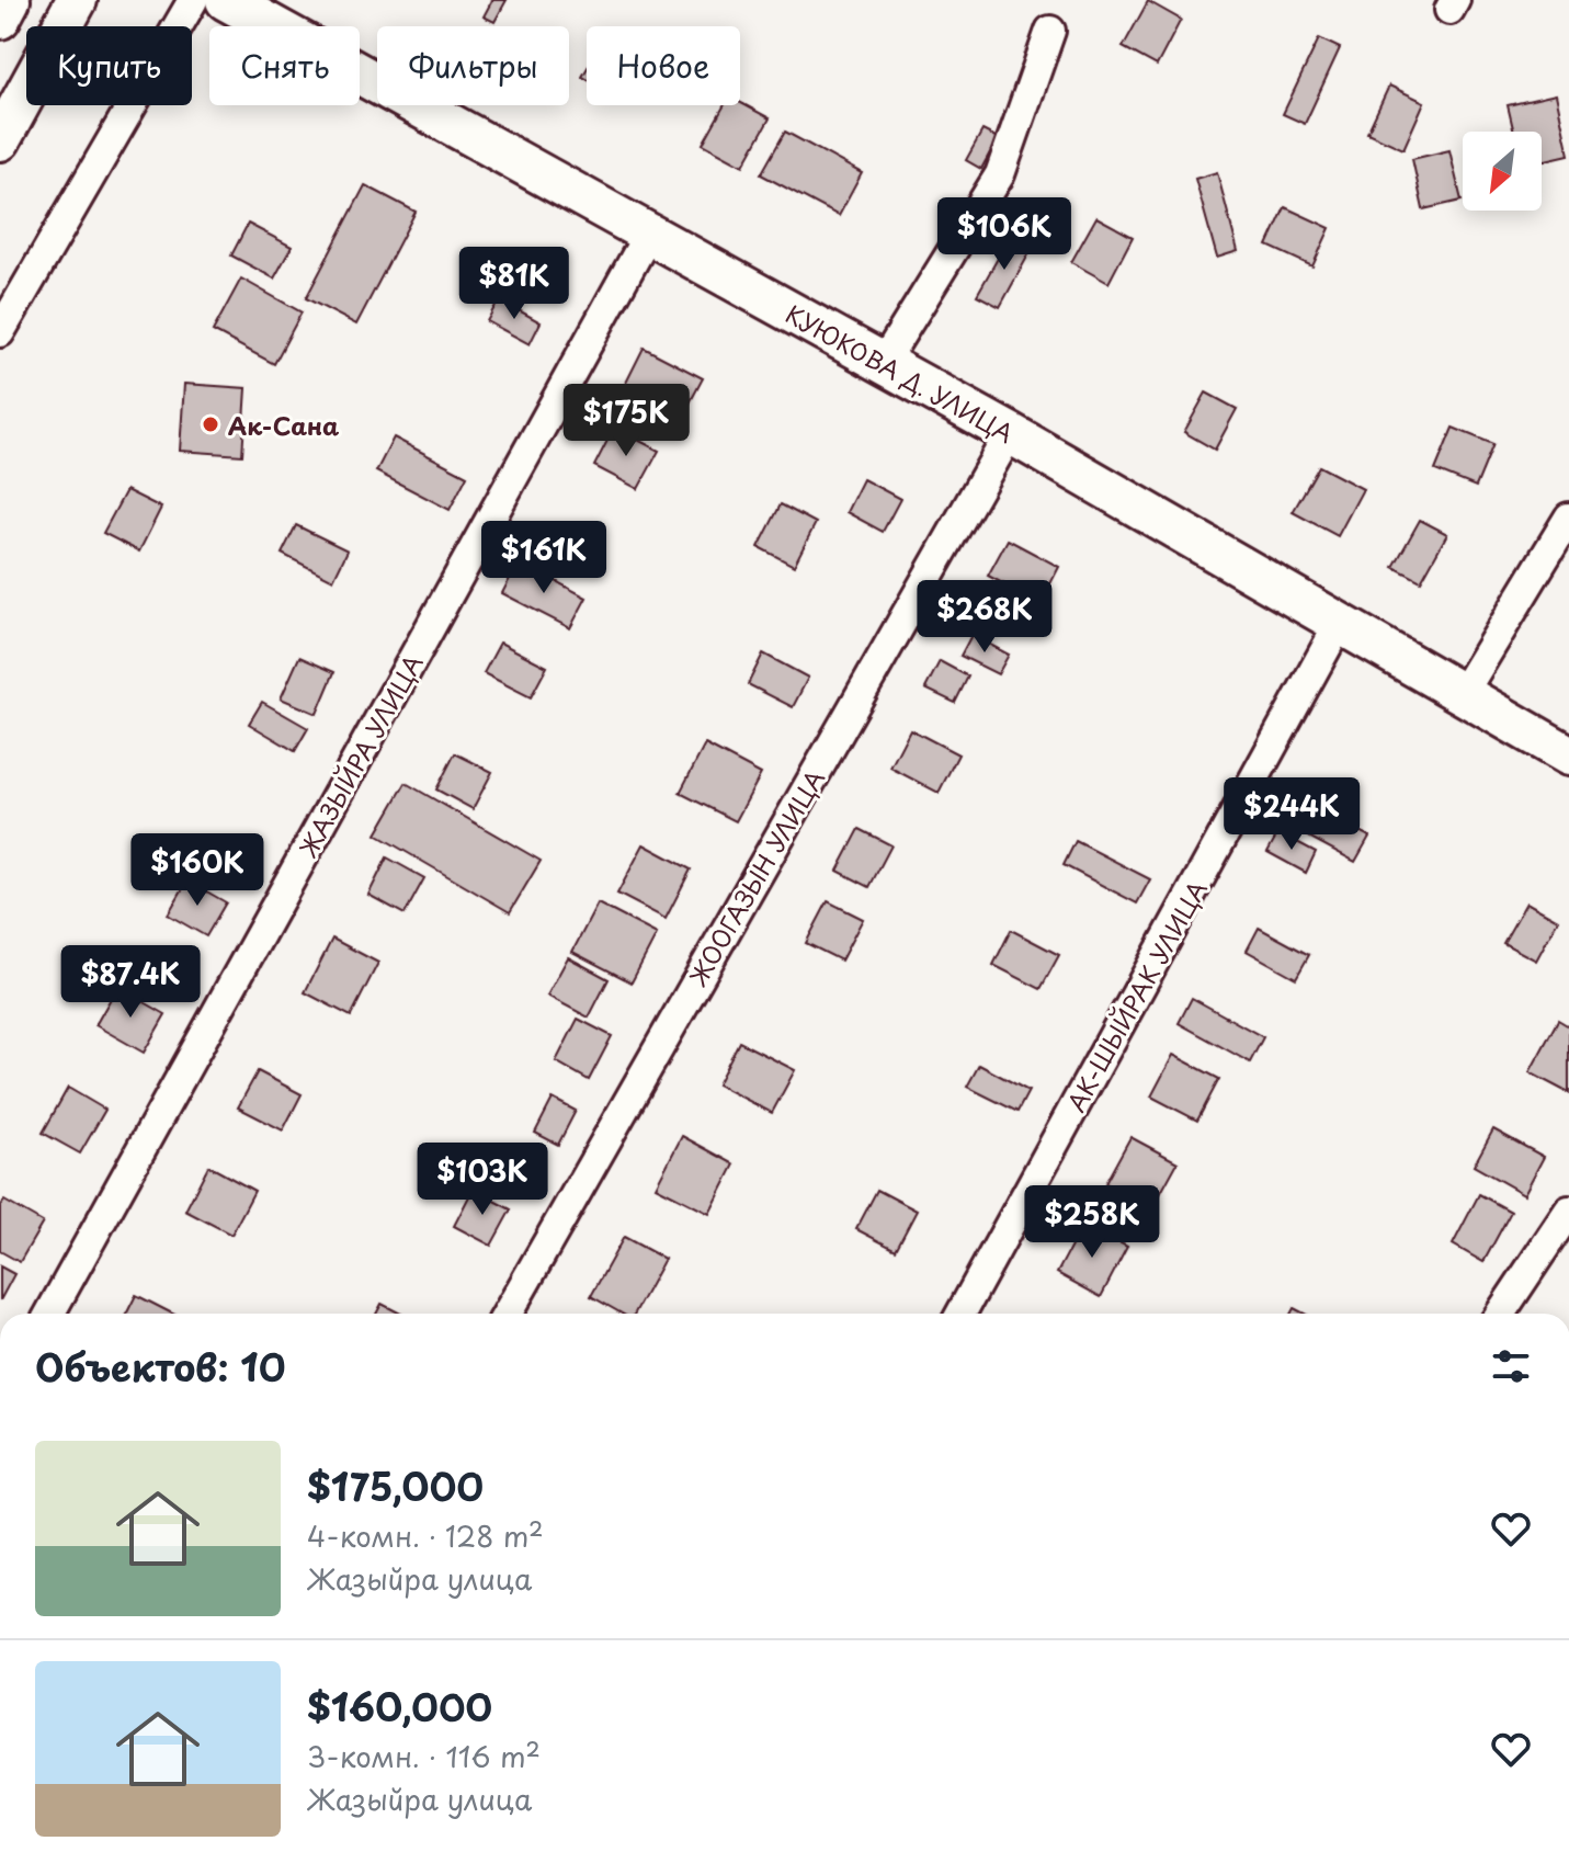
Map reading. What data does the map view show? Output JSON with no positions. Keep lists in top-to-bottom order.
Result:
{
  "streets": {
    "street": [
      "КУЮКОВА Д. УЛИЦА",
      "ЖАЗЫЙРА УЛИЦА",
      "ЖООГАЗЫН УЛИЦА",
      "АК-ШЫЙРАК УЛИЦА"
    ]
  },
  "crossings": [
    ["КУЮКОВА Д. УЛИЦА", "ЖАЗЫЙРА УЛИЦА"],
    ["КУЮКОВА Д. УЛИЦА", "ЖООГАЗЫН УЛИЦА"],
    ["КУЮКОВА Д. УЛИЦА", "АК-ШЫЙРАК УЛИЦА"]
  ],
  "places": ["Ак-Сана"],
  "north": "bottom left",
  "page": {
    "chip": [
      "Купить",
      "Снять",
      "Фильтры",
      "Новое"
    ],
    "price": [
      "$106K",
      "$81K",
      "$175K",
      "$161K",
      "$268K",
      "$244K",
      "$160K",
      "$87.4K",
      "$103K",
      "$258K"
    ],
    "heading": "Объектов: 10",
    "list": [
      {
        "name": "$175,000",
        "note": "4-комн. · 128 m² · Жазыйра улица"
      },
      {
        "name": "$160,000",
        "note": "3-комн. · 116 m² · Жазыйра улица"
      }
    ]
  }
}
